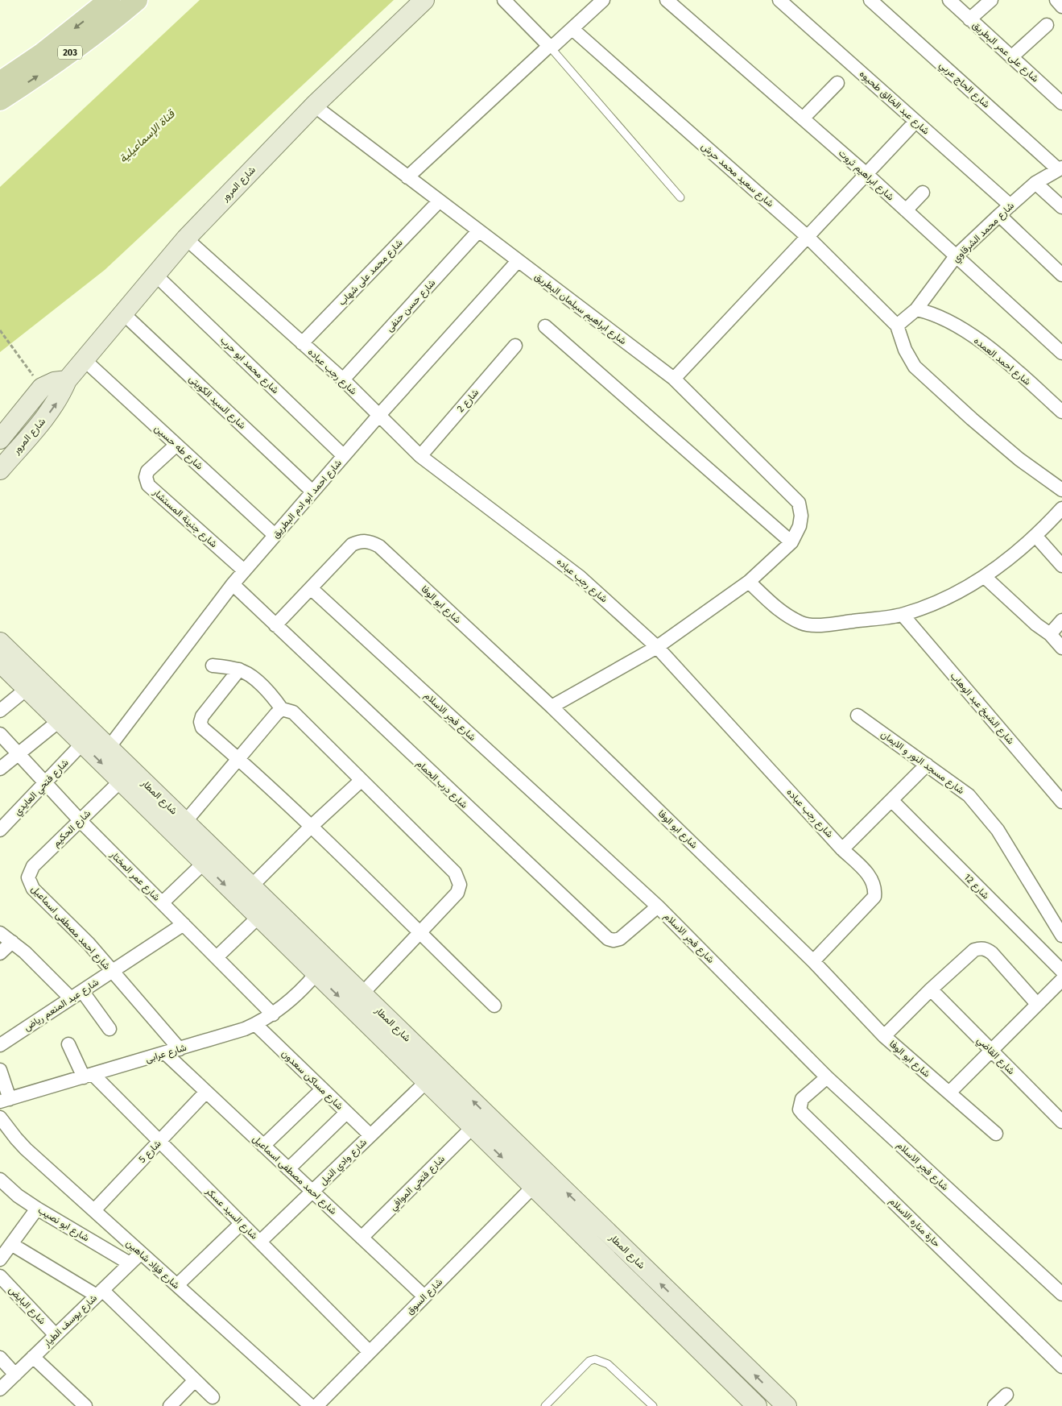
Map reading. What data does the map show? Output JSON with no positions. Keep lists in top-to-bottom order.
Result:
{
  "streets": {
    "main road": ["203"],
    "street": [
      "شارع على عمر البطريق",
      "شارع الحاج عربي",
      "شارع عبد الخالق طحيوه",
      "شارع سعيد محمد حرش",
      "شارع ابراهيم ثروت",
      "شارع المرور",
      "شارع محمد الشرقاوي",
      "شارع محمد على شهاب",
      "شارع حسن حنفى",
      "شارع ابراهيم سيلمان البطريق",
      "شارع احمد العمده",
      "شارع محمد ابو حرب",
      "شارع رجب عباده",
      "شارع 2",
      "شارع السيد الكويتى",
      "شارع طه حسين",
      "شارع احمد ابو ادم البطريق",
      "شارع جنينة المستشار",
      "شارع ابو الوفا",
      "شارع الشيخ عبد الوهاب",
      "شارع فجر الاسلام",
      "شارع مسجد النور و الايمان",
      "شارع درب الحمام",
      "شارع فتحي العايدي",
      "شارع المطار",
      "شارع الحكيم",
      "شارع عمر المختار",
      "شارع 12",
      "شارع احمد مصطفى اسماعيل",
      "شارع عبد المنعم رياض",
      "شارع عرابى",
      "شارع القاضي",
      "شارع مساكن سعدون",
      "شارع 5",
      "شارع وادي النيل",
      "شارع فتحي الموافي",
      "شارع السيد عسكر",
      "حارة مناره الاسلام",
      "شارع ابو نصيب",
      "شارع فؤاد شاهين",
      "شارع السوق",
      "شارع البايض",
      "شارع يوسف الطيار"
    ]
  },
  "crossings": [
    ["شارع الحاج عربي", "شارع محمد الشرقاوي"],
    ["شارع عبد الخالق طحيوه", "شارع محمد الشرقاوي"],
    ["شارع سعيد محمد حرش", "شارع محمد الشرقاوي"],
    ["شارع ابراهيم ثروت", "شارع محمد الشرقاوي"],
    ["شارع المرور", "شارع ابراهيم سيلمان البطريق"],
    ["شارع المرور", "شارع محمد ابو حرب"],
    ["شارع المرور", "شارع رجب عباده"],
    ["شارع المرور", "شارع السيد الكويتى"],
    ["شارع المرور", "شارع طه حسين"],
    ["شارع محمد الشرقاوي", "شارع احمد العمده"],
    ["شارع محمد على شهاب", "شارع ابراهيم سيلمان البطريق"],
    ["شارع محمد على شهاب", "شارع رجب عباده"],
    ["شارع حسن حنفى", "شارع ابراهيم سيلمان البطريق"],
    ["شارع حسن حنفى", "شارع رجب عباده"],
    ["شارع ابراهيم سيلمان البطريق", "شارع احمد ابو ادم البطريق"],
    ["شارع محمد ابو حرب", "شارع احمد ابو ادم البطريق"],
    ["شارع رجب عباده", "شارع 2"],
    ["شارع رجب عباده", "شارع احمد ابو ادم البطريق"],
    ["شارع رجب عباده", "شارع ابو الوفا"],
    ["شارع السيد الكويتى", "شارع احمد ابو ادم البطريق"],
    ["شارع طه حسين", "شارع احمد ابو ادم البطريق"],
    ["شارع طه حسين", "شارع جنينة المستشار"],
    ["شارع احمد ابو ادم البطريق", "شارع جنينة المستشار"],
    ["شارع احمد ابو ادم البطريق", "شارع درب الحمام"],
    ["شارع احمد ابو ادم البطريق", "شارع المطار"],
    ["شارع ابو الوفا", "شارع فجر الاسلام"],
    ["شارع فجر الاسلام", "شارع درب الحمام"],
    ["شارع فجر الاسلام", "حارة مناره الاسلام"],
    ["شارع فتحي العايدي", "شارع المطار"],
    ["شارع فتحي العايدي", "شارع عمر المختار"],
    ["شارع المطار", "شارع الحكيم"],
    ["شارع المطار", "شارع عرابى"],
    ["شارع المطار", "شارع وادي النيل"],
    ["شارع المطار", "شارع فتحي الموافي"],
    ["شارع المطار", "شارع السوق"],
    ["شارع الحكيم", "شارع عمر المختار"],
    ["شارع الحكيم", "شارع احمد مصطفى اسماعيل"],
    ["شارع عمر المختار", "شارع عبد المنعم رياض"],
    ["شارع عمر المختار", "شارع عرابى"],
    ["شارع احمد مصطفى اسماعيل", "شارع عبد المنعم رياض"],
    ["شارع احمد مصطفى اسماعيل", "شارع عرابى"],
    ["شارع احمد مصطفى اسماعيل", "شارع 5"],
    ["شارع احمد مصطفى اسماعيل", "شارع وادي النيل"],
    ["شارع احمد مصطفى اسماعيل", "شارع فتحي الموافي"],
    ["شارع احمد مصطفى اسماعيل", "شارع السوق"],
    ["شارع عرابى", "شارع مساكن سعدون"],
    ["شارع عرابى", "شارع السيد عسكر"],
    ["شارع مساكن سعدون", "شارع وادي النيل"],
    ["شارع 5", "شارع السيد عسكر"],
    ["شارع 5", "شارع فؤاد شاهين"],
    ["شارع وادي النيل", "شارع السيد عسكر"],
    ["شارع السيد عسكر", "شارع السوق"],
    ["شارع ابو نصيب", "شارع يوسف الطيار"],
    ["شارع فؤاد شاهين", "شارع يوسف الطيار"],
    ["شارع البايض", "شارع يوسف الطيار"]
  ],
  "water": ["قناة الإسماعيلية"]
}
